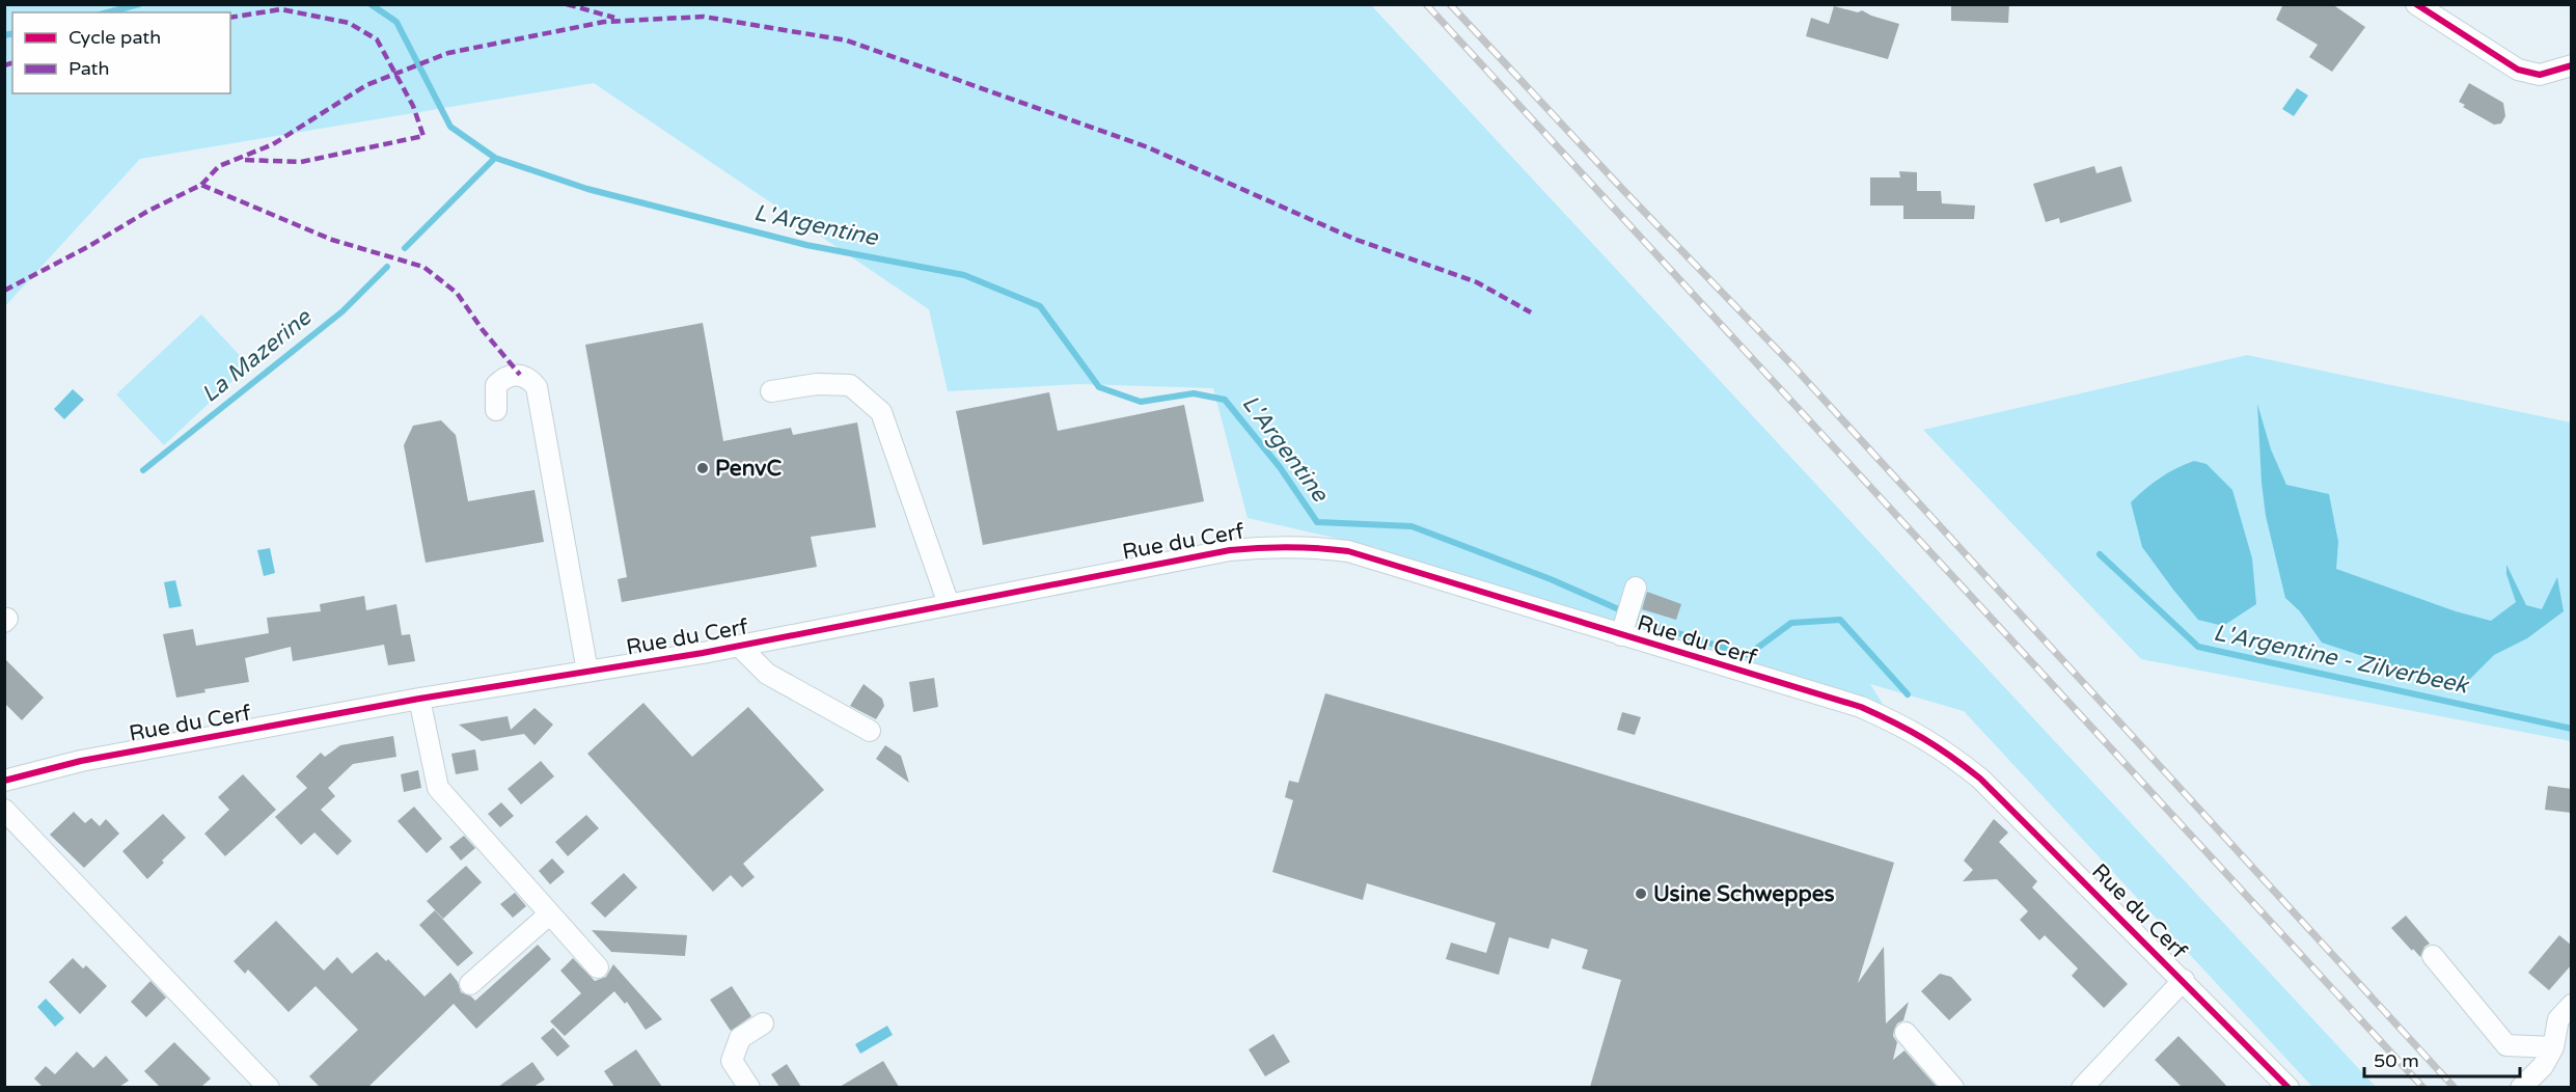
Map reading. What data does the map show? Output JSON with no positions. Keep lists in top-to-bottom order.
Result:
{
  "streets": {
    "street": ["Rue du Cerf"]
  },
  "water": ["L'Argentine", "La Mazerine", "L'Argentine - Zilverbeek"],
  "places": ["PenvC", "Usine Schweppes"],
  "legend": ["Cycle path", "Path"],
  "scale_bar": "50 m"
}
